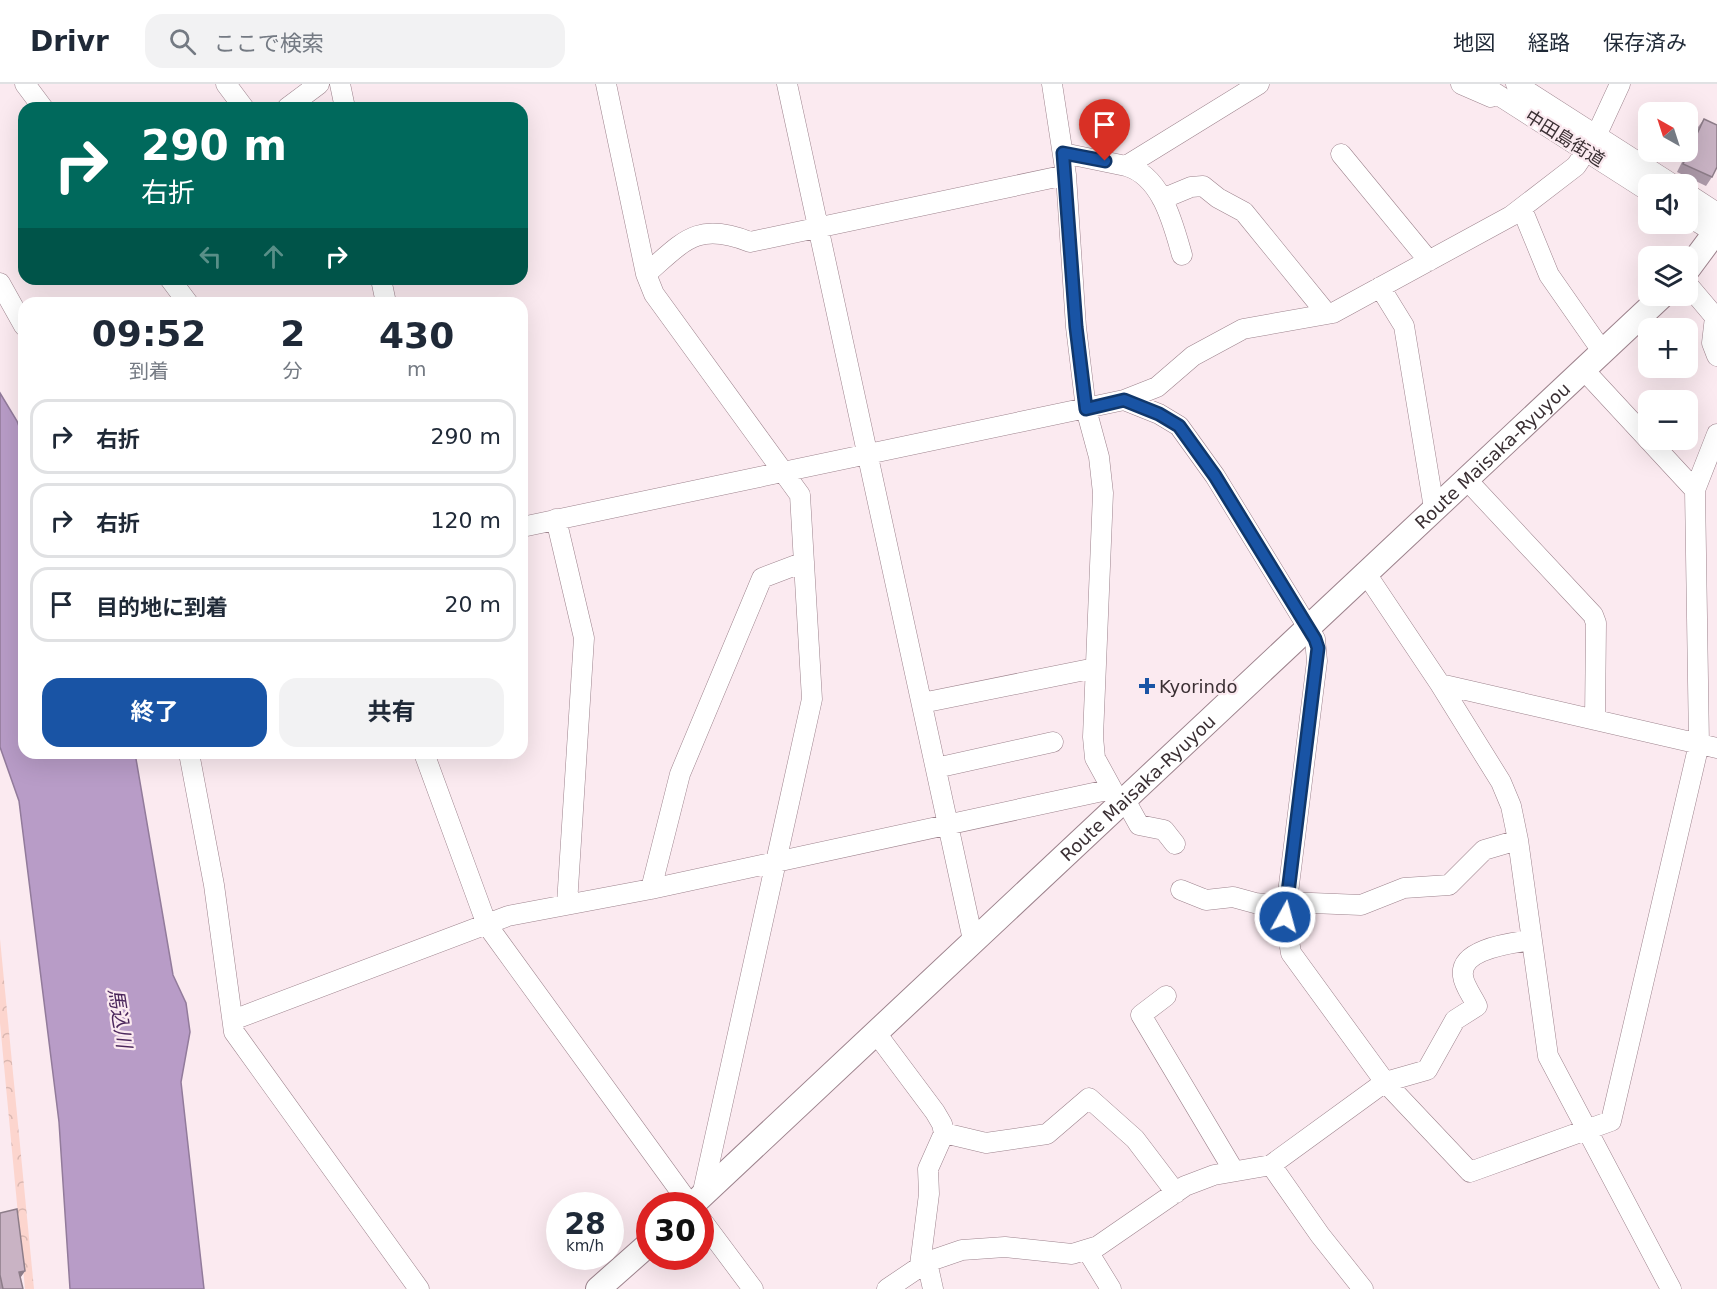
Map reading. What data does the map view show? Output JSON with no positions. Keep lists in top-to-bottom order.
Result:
{
  "streets": {
    "main road": ["Route Maisaka-Ryuyou"],
    "street": ["中田島街道"]
  },
  "water": ["馬込川"],
  "places": {
    "health": ["Kyorindo"]
  },
  "north": "top left",
  "page": {
    "header": "Drivr",
    "search": "ここで検索",
    "nav": ["地図", "経路", "保存済み"],
    "map_buttons": ["+", "−"],
    "turn": ["290 m", "右折"],
    "eta": [
      "09:52",
      "到着",
      "2",
      "分",
      "430",
      "m"
    ],
    "list": [
      {
        "name": "右折",
        "value": "290 m"
      },
      {
        "name": "右折",
        "value": "120 m"
      },
      {
        "name": "目的地に到着",
        "value": "20 m"
      }
    ],
    "buttons": ["終了", "共有"],
    "speed": "28 km/h",
    "limit": "30"
  }
}
